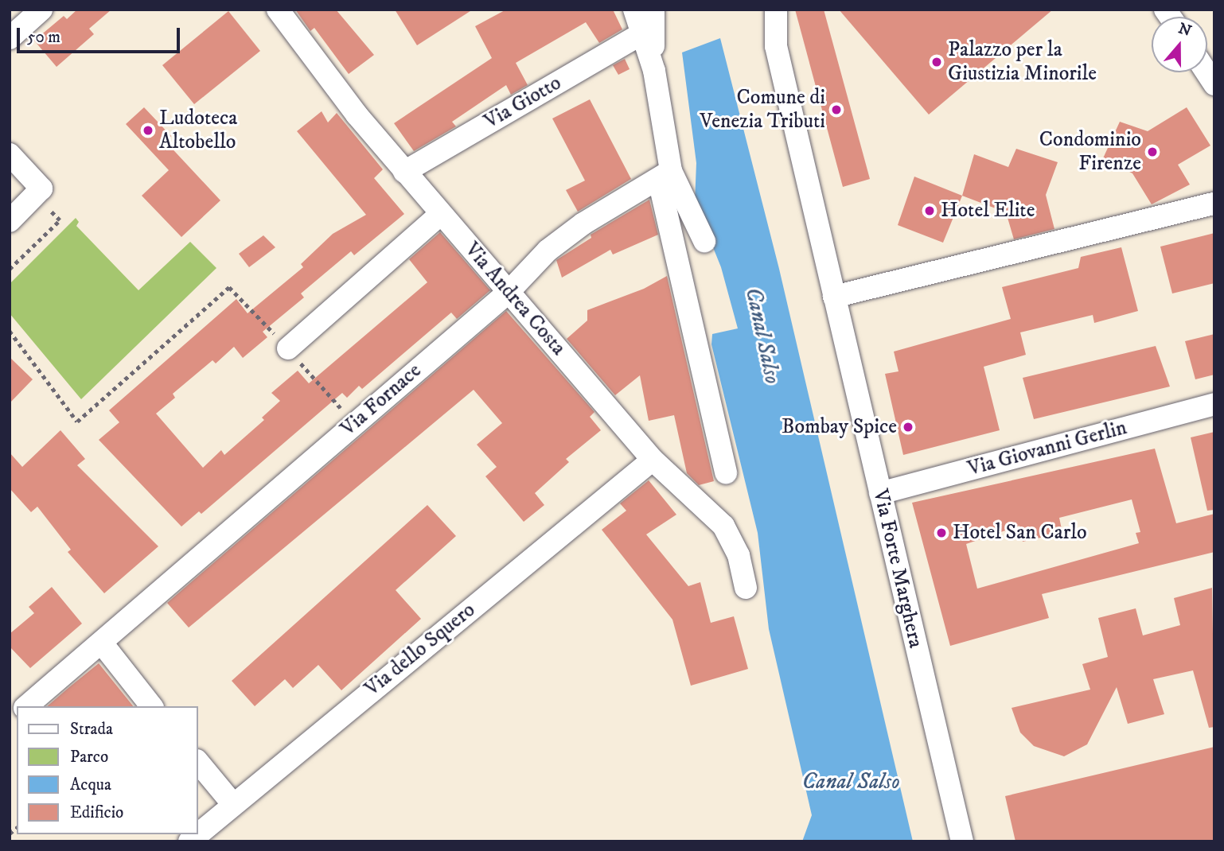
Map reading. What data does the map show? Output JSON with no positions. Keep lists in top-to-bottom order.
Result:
{
  "streets": {
    "street": [
      "Via Giotto",
      "Via Andrea Costa",
      "Via Fornace",
      "Via Giovanni Gerlin",
      "Via Forte Marghera",
      "Via dello Squero"
    ]
  },
  "crossings": [
    ["Via Giotto", "Via Andrea Costa"],
    ["Via Andrea Costa", "Via Fornace"],
    ["Via Andrea Costa", "Via dello Squero"],
    ["Via Giovanni Gerlin", "Via Forte Marghera"]
  ],
  "water": ["Canal Salso"],
  "places": [
    "Palazzo per la Giustizia Minorile",
    "Comune di Venezia Tributi",
    "Ludoteca Altobello",
    "Condominio Firenze",
    "Hotel Elite",
    "Bombay Spice",
    "Hotel San Carlo"
  ],
  "legend": [
    "Strada",
    "Parco",
    "Acqua",
    "Edificio"
  ],
  "scale_bar": "50 m",
  "north": "top"
}
